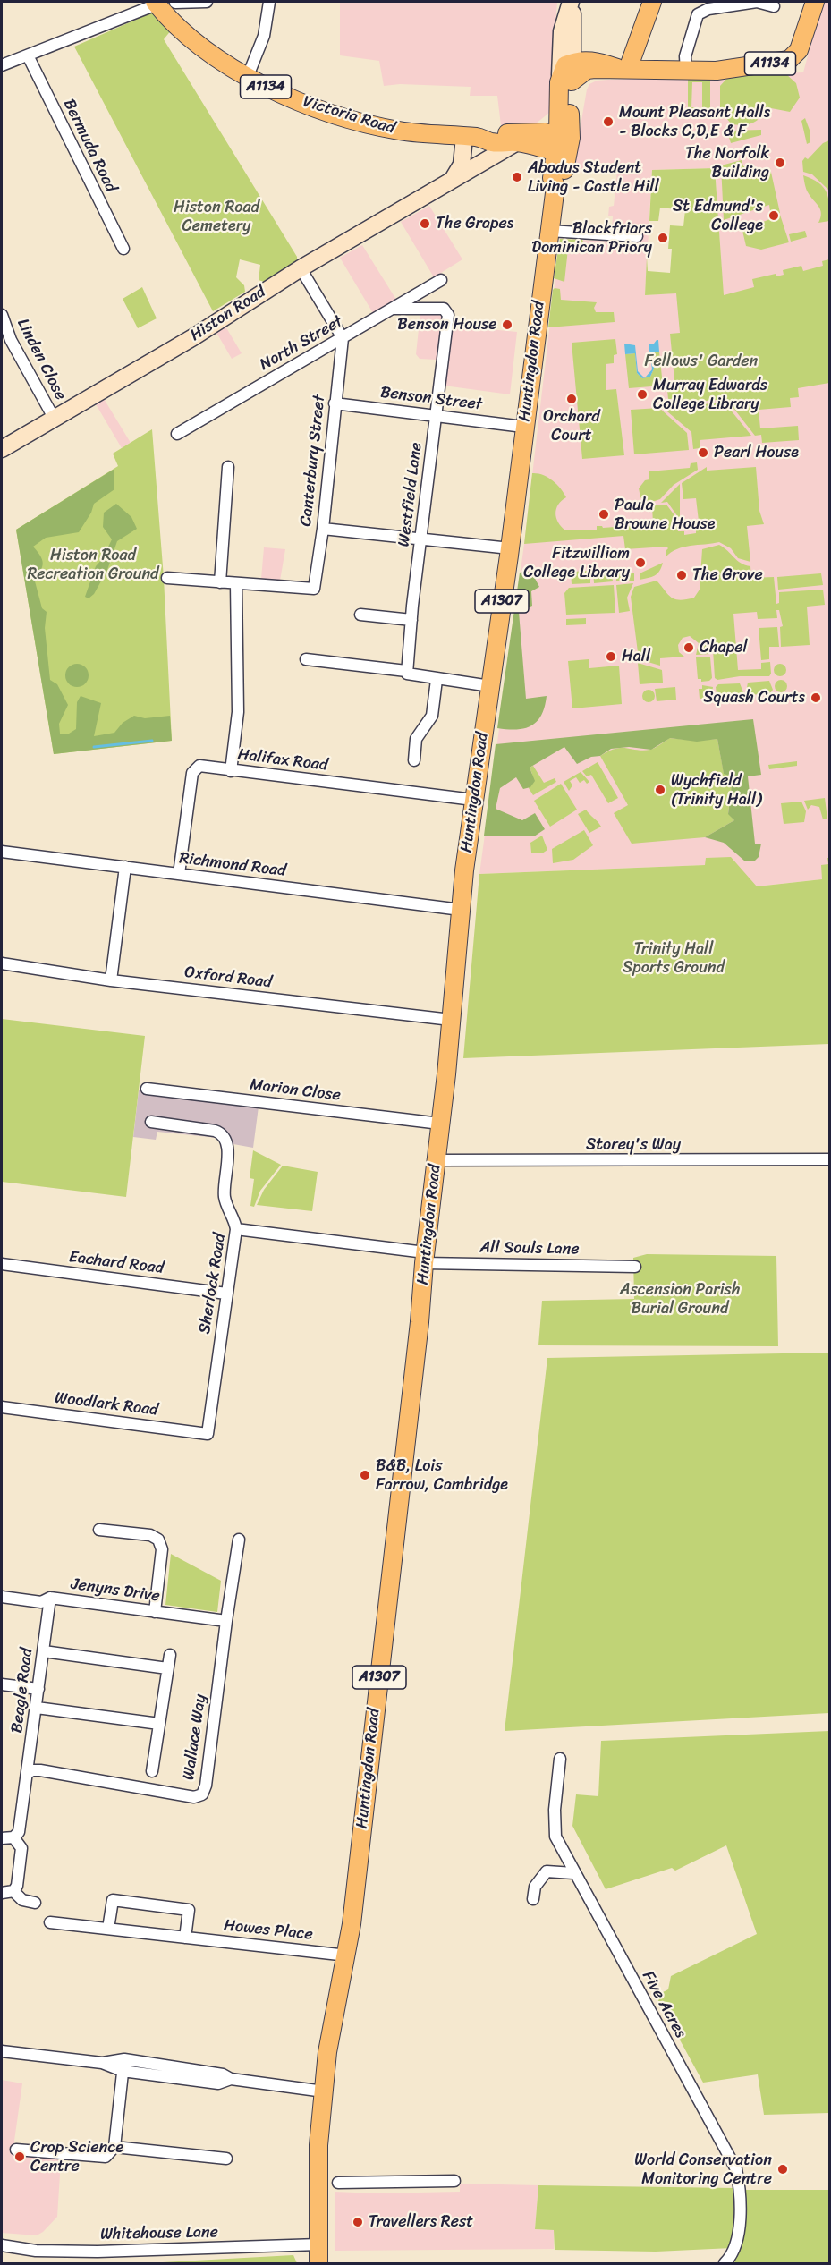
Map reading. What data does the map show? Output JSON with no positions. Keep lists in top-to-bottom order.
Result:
{
  "streets": {
    "main road": [
      "A1134",
      "Victoria Road",
      "Histon Road",
      "Huntingdon Road",
      "A1307"
    ],
    "street": [
      "Bermuda Road",
      "North Street",
      "Linden Close",
      "Benson Street",
      "Canterbury Street",
      "Westfield Lane",
      "Halifax Road",
      "Richmond Road",
      "Oxford Road",
      "Marion Close",
      "Storey's Way",
      "All Souls Lane",
      "Eachard Road",
      "Sherlock Road",
      "Woodlark Road",
      "Jenyns Drive",
      "Beagle Road",
      "Wallace Way",
      "Howes Place",
      "Five Acres",
      "Whitehouse Lane"
    ]
  },
  "crossings": [
    ["A1134", "Huntingdon Road"],
    ["Victoria Road", "Histon Road"],
    ["Victoria Road", "Huntingdon Road"],
    ["Histon Road", "Linden Close"],
    ["North Street", "Canterbury Street"],
    ["North Street", "Westfield Lane"],
    ["Huntingdon Road", "Benson Street"],
    ["Huntingdon Road", "Halifax Road"],
    ["Huntingdon Road", "Richmond Road"],
    ["Huntingdon Road", "Oxford Road"],
    ["Huntingdon Road", "Marion Close"],
    ["Huntingdon Road", "Storey's Way"],
    ["Huntingdon Road", "All Souls Lane"],
    ["Huntingdon Road", "Sherlock Road"],
    ["Huntingdon Road", "Howes Place"],
    ["Huntingdon Road", "Whitehouse Lane"],
    ["Benson Street", "Canterbury Street"],
    ["Benson Street", "Westfield Lane"],
    ["Halifax Road", "Richmond Road"],
    ["All Souls Lane", "Sherlock Road"],
    ["Eachard Road", "Sherlock Road"],
    ["Sherlock Road", "Woodlark Road"],
    ["Jenyns Drive", "Beagle Road"],
    ["Jenyns Drive", "Wallace Way"],
    ["Beagle Road", "Wallace Way"]
  ],
  "parks": [
    "Histon Road Cemetery",
    "Fellows' Garden",
    "Histon Road Recreation Ground",
    "Trinity Hall Sports Ground",
    "Ascension Parish Burial Ground"
  ],
  "places": [
    "Mount Pleasant Halls - Blocks C,D,E & F",
    "The Norfolk Building",
    "Abodus Student Living - Castle Hill",
    "St Edmund's College",
    "The Grapes",
    "Blackfriars Dominican Priory",
    "Benson House",
    "Murray Edwards College Library",
    "Orchard Court",
    "Pearl House",
    "Paula Browne House",
    "Fitzwilliam College Library",
    "The Grove",
    "Chapel",
    "Hall",
    "Squash Courts",
    "Wychfield (Trinity Hall)",
    "B&B, Lois Farrow, Cambridge",
    "Crop Science Centre",
    "World Conservation Monitoring Centre",
    "Travellers Rest"
  ]
}
